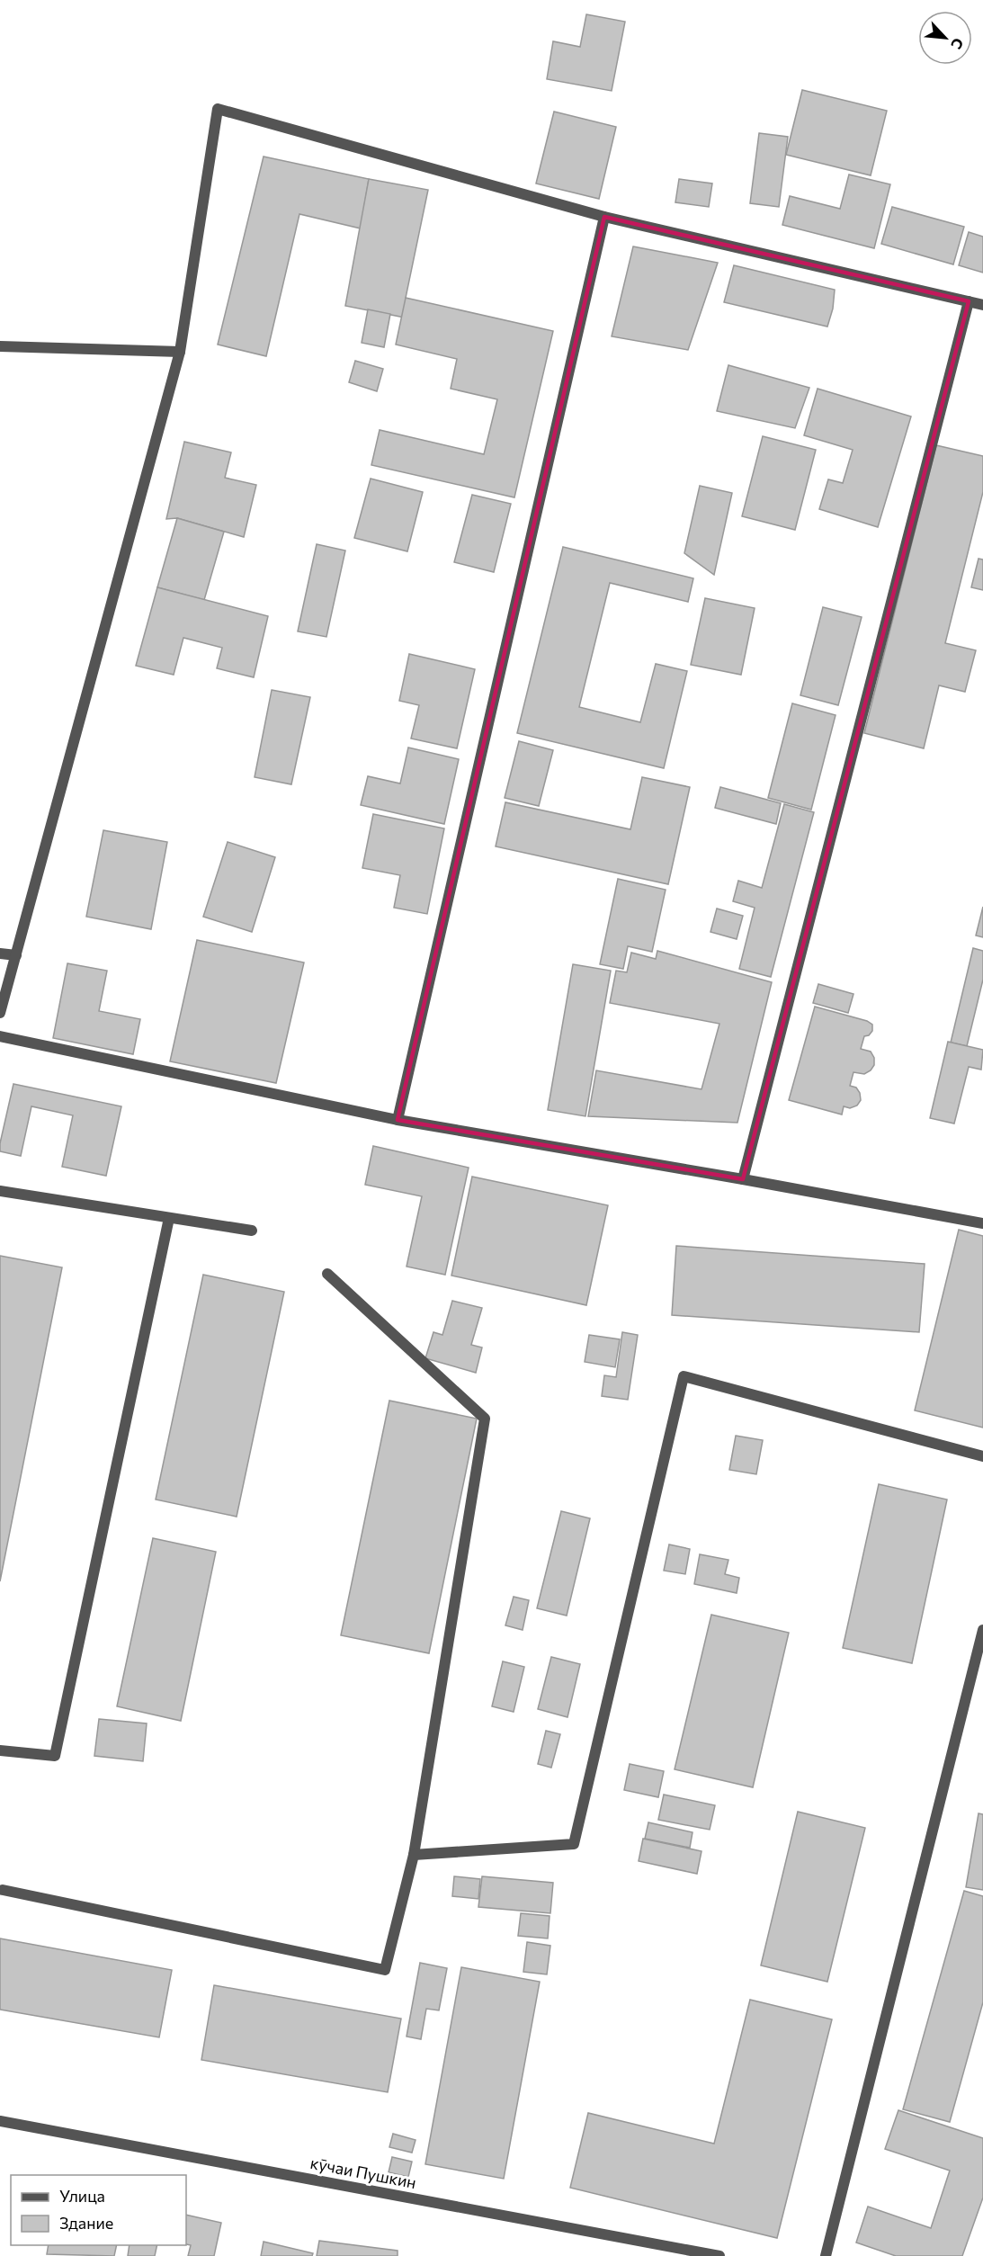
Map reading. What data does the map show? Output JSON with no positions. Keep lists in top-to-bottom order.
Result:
{
  "streets": {
    "street": ["кӯчаи Пушкин"]
  },
  "legend": ["Улица", "Здание"],
  "north": "bottom right"
}
